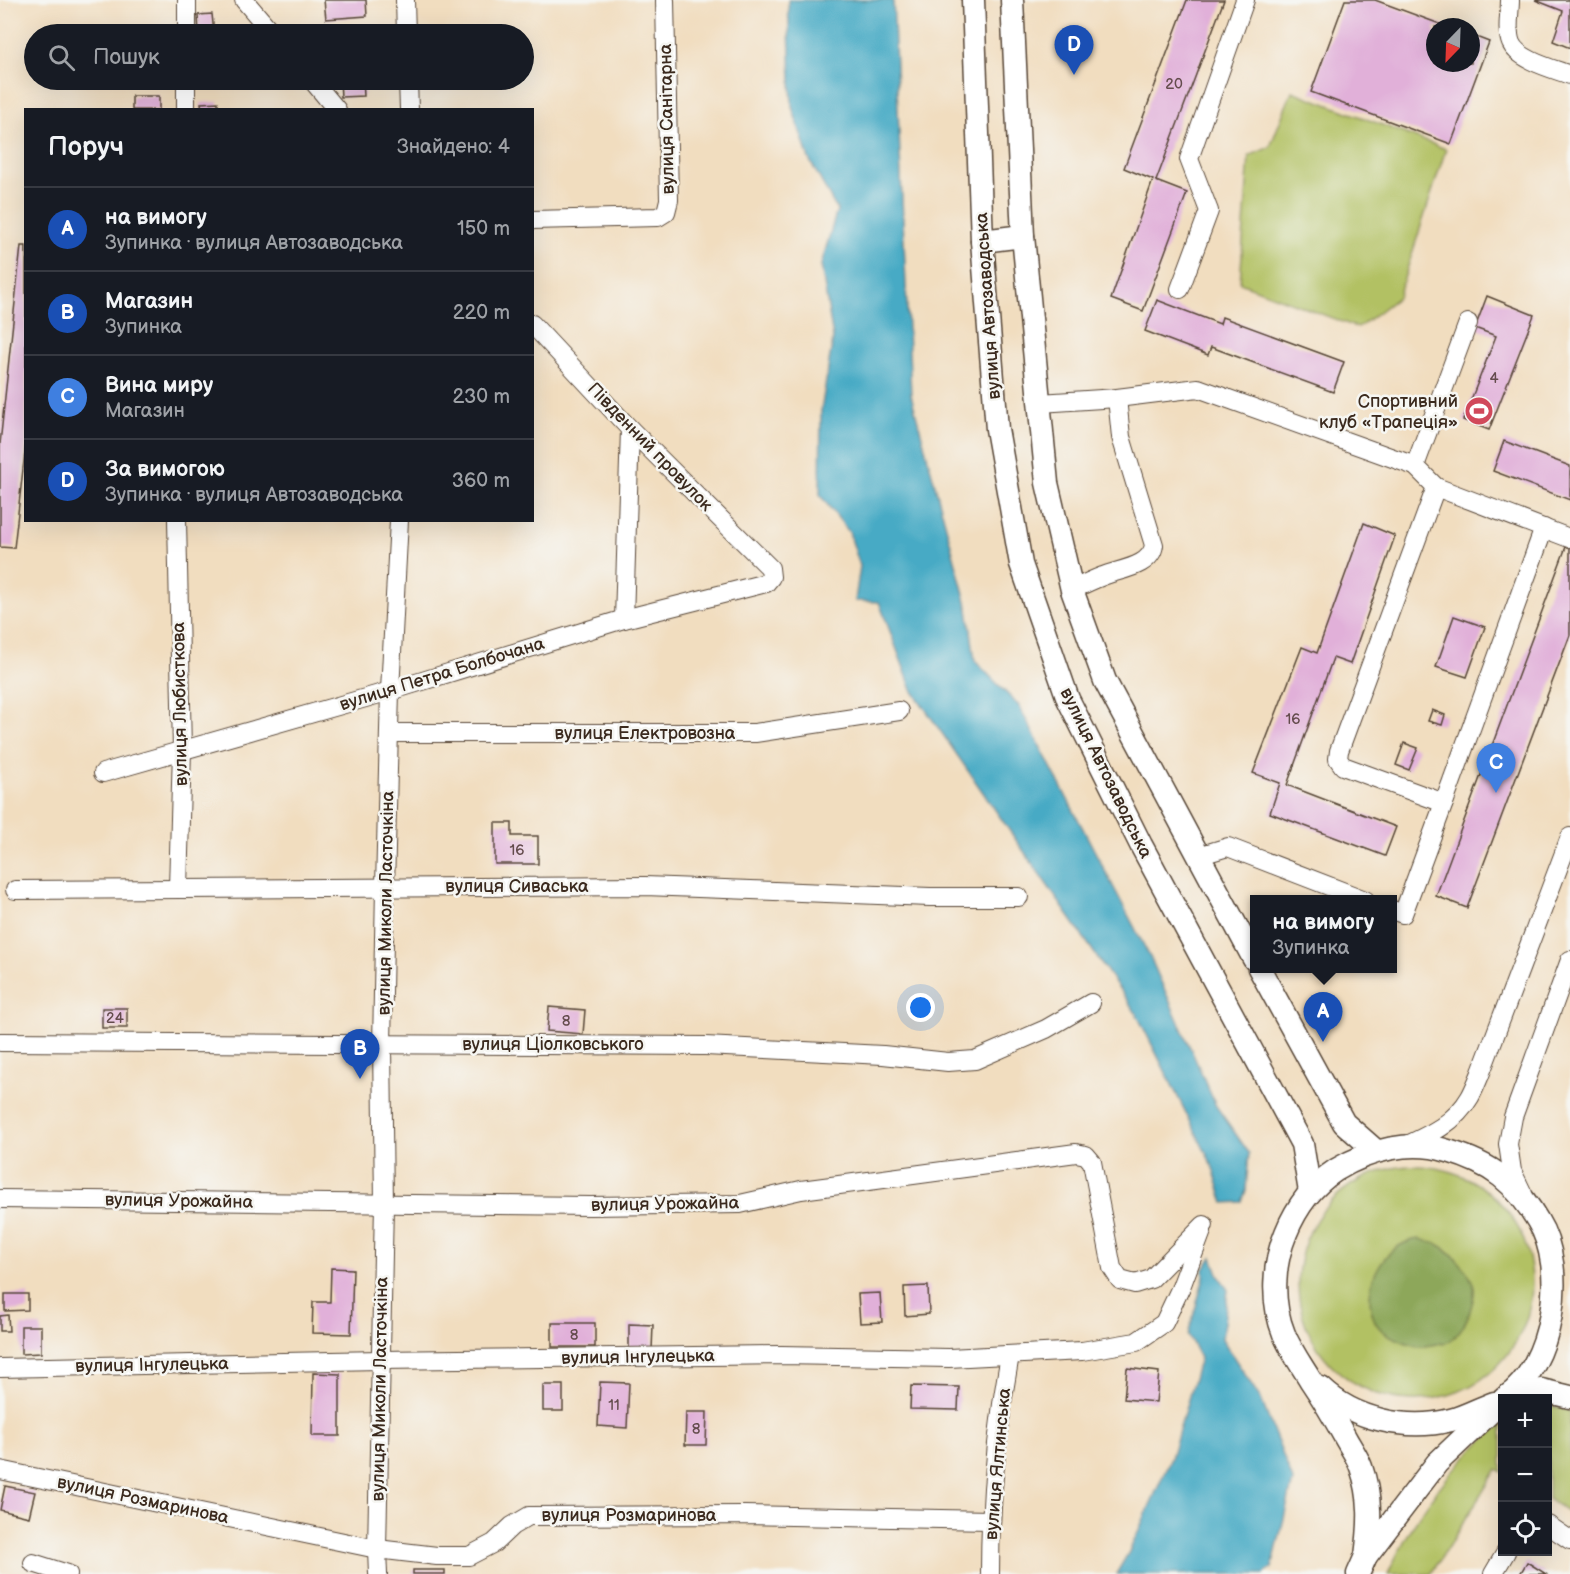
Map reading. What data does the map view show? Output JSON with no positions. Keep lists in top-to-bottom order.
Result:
{
  "streets": {
    "main road": ["вулиця Автозаводська"],
    "street": [
      "вулиця Санітарна",
      "Південний провулок",
      "вулиця Петра Болбочана",
      "вулиця Любисткова",
      "вулиця Електровозна",
      "вулиця Сиваська",
      "вулиця Миколи Ласточкіна",
      "вулиця Ціолковського",
      "вулиця Урожайна",
      "вулиця Інгулецька",
      "вулиця Ялтинська",
      "вулиця Розмаринова"
    ]
  },
  "crossings": [
    ["Південний провулок", "вулиця Петра Болбочана"],
    ["вулиця Петра Болбочана", "вулиця Любисткова"],
    ["вулиця Петра Болбочана", "вулиця Миколи Ласточкіна"],
    ["вулиця Любисткова", "вулиця Сиваська"],
    ["вулиця Електровозна", "вулиця Миколи Ласточкіна"],
    ["вулиця Сиваська", "вулиця Миколи Ласточкіна"],
    ["вулиця Миколи Ласточкіна", "вулиця Ціолковського"],
    ["вулиця Миколи Ласточкіна", "вулиця Урожайна"],
    ["вулиця Миколи Ласточкіна", "вулиця Інгулецька"],
    ["вулиця Миколи Ласточкіна", "вулиця Розмаринова"],
    ["вулиця Урожайна", "вулиця Інгулецька"],
    ["вулиця Інгулецька", "вулиця Ялтинська"],
    ["вулиця Ялтинська", "вулиця Розмаринова"]
  ],
  "places": {
    "sports": ["Спортивний клуб «Трапеція»"]
  },
  "house_numbers": [
    "20",
    "4",
    "16",
    "16",
    "24",
    "8",
    "8",
    "11",
    "8"
  ],
  "north": "bottom left",
  "page": {
    "search": "Пошук",
    "pins": [
      "D",
      "C",
      "A",
      "B"
    ],
    "heading": ["Поруч", "Знайдено: 4"],
    "list": [
      {
        "mark": "A",
        "name": "на вимогу",
        "note": "Зупинка · вулиця Автозаводська",
        "value": "150 m"
      },
      {
        "mark": "B",
        "name": "Магазин",
        "note": "Зупинка",
        "value": "220 m"
      },
      {
        "mark": "C",
        "name": "Вина миру",
        "note": "Магазин",
        "value": "230 m"
      },
      {
        "mark": "D",
        "name": "За вимогою",
        "note": "Зупинка · вулиця Автозаводська",
        "value": "360 m"
      }
    ],
    "popup": ["на вимогу", "Зупинка"],
    "map_buttons": ["+", "−"]
  }
}
